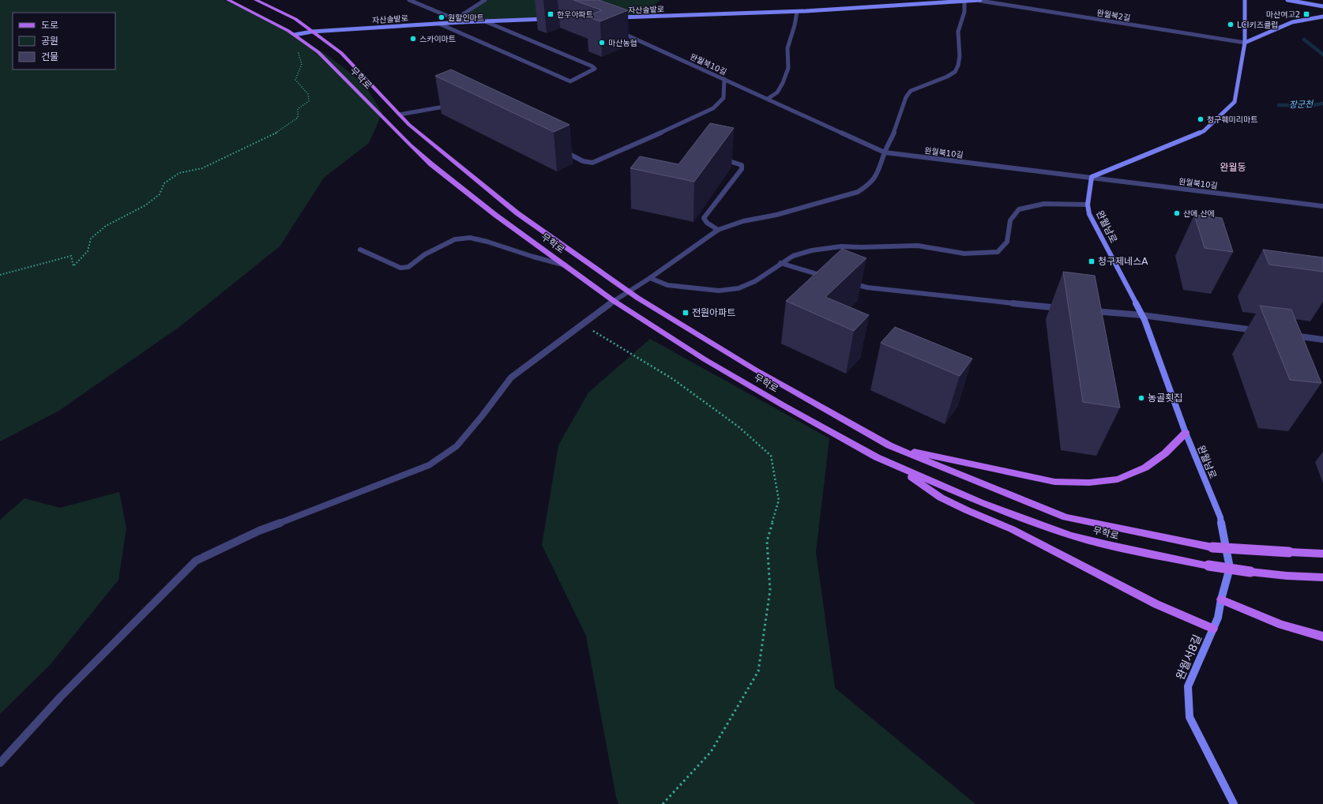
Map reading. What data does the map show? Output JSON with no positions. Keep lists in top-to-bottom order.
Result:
{
  "streets": {
    "main road": [
      "자산솔밭로",
      "무학로",
      "완월남로",
      "완월서8길"
    ],
    "street": ["완월북2길", "완월북10길"]
  },
  "crossings": [
    ["자산솔밭로", "완월북2길"],
    ["자산솔밭로", "무학로"],
    ["완월북10길", "완월남로"],
    ["무학로", "완월남로"],
    ["무학로", "완월서8길"],
    ["완월남로", "완월서8길"]
  ],
  "districts": ["완월동"],
  "water": ["장군천"],
  "places": {
    "transit": [
      "한우아파트",
      "마산여고2",
      "청구제네스A",
      "전원아파트"
    ],
    "other": [
      "원할인마트",
      "LCI키즈클럽",
      "스카이마트",
      "마산농협",
      "청구훼미리마트",
      "산에 산에",
      "농골횟집"
    ]
  },
  "legend": ["도로", "공원", "건물"]
}
